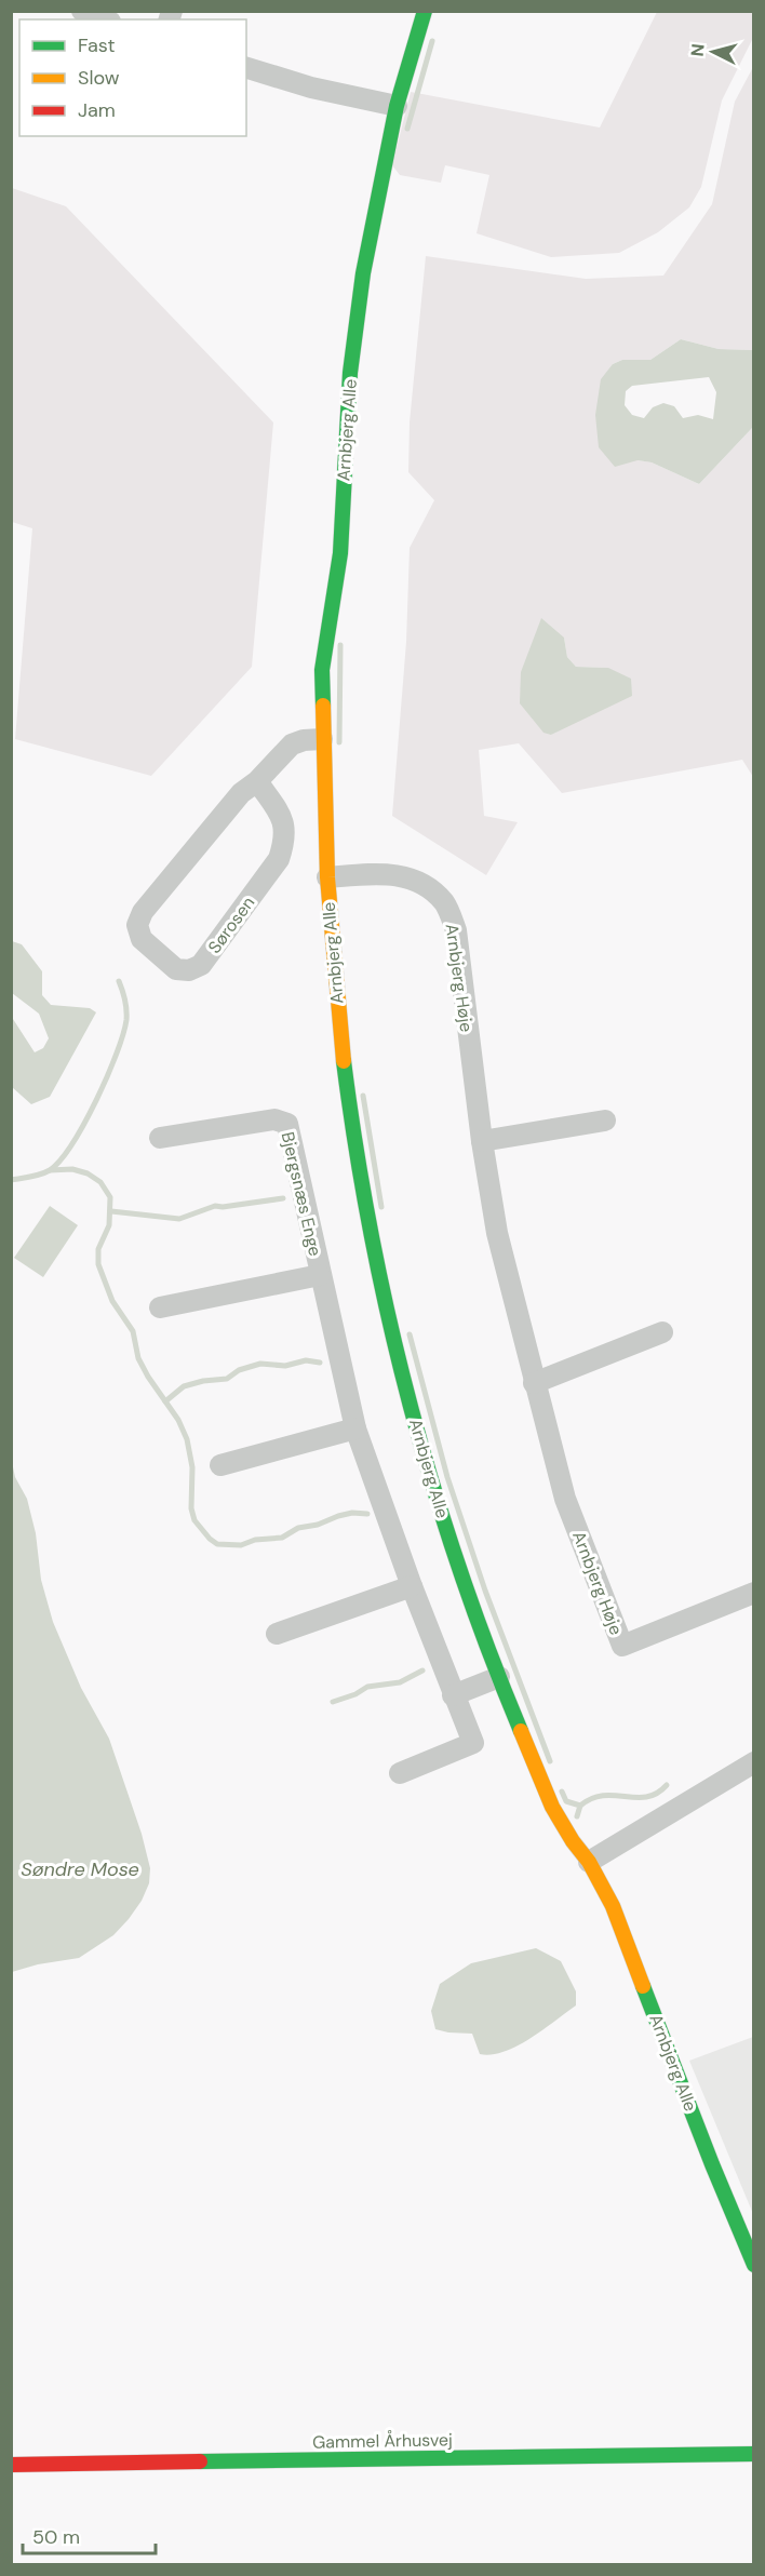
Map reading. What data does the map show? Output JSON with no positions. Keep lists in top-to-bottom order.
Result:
{
  "streets": {
    "street": [
      "Arnbjerg Alle",
      "Sørosen",
      "Arnbjerg Høje",
      "Bjergsnæs Enge",
      "Gammel Århusvej"
    ]
  },
  "crossings": [
    ["Arnbjerg Alle", "Sørosen"],
    ["Arnbjerg Alle", "Arnbjerg Høje"]
  ],
  "water": ["Søndre Mose"],
  "legend": ["Fast", "Slow", "Jam"],
  "scale_bar": "50 m",
  "north": "left"
}
